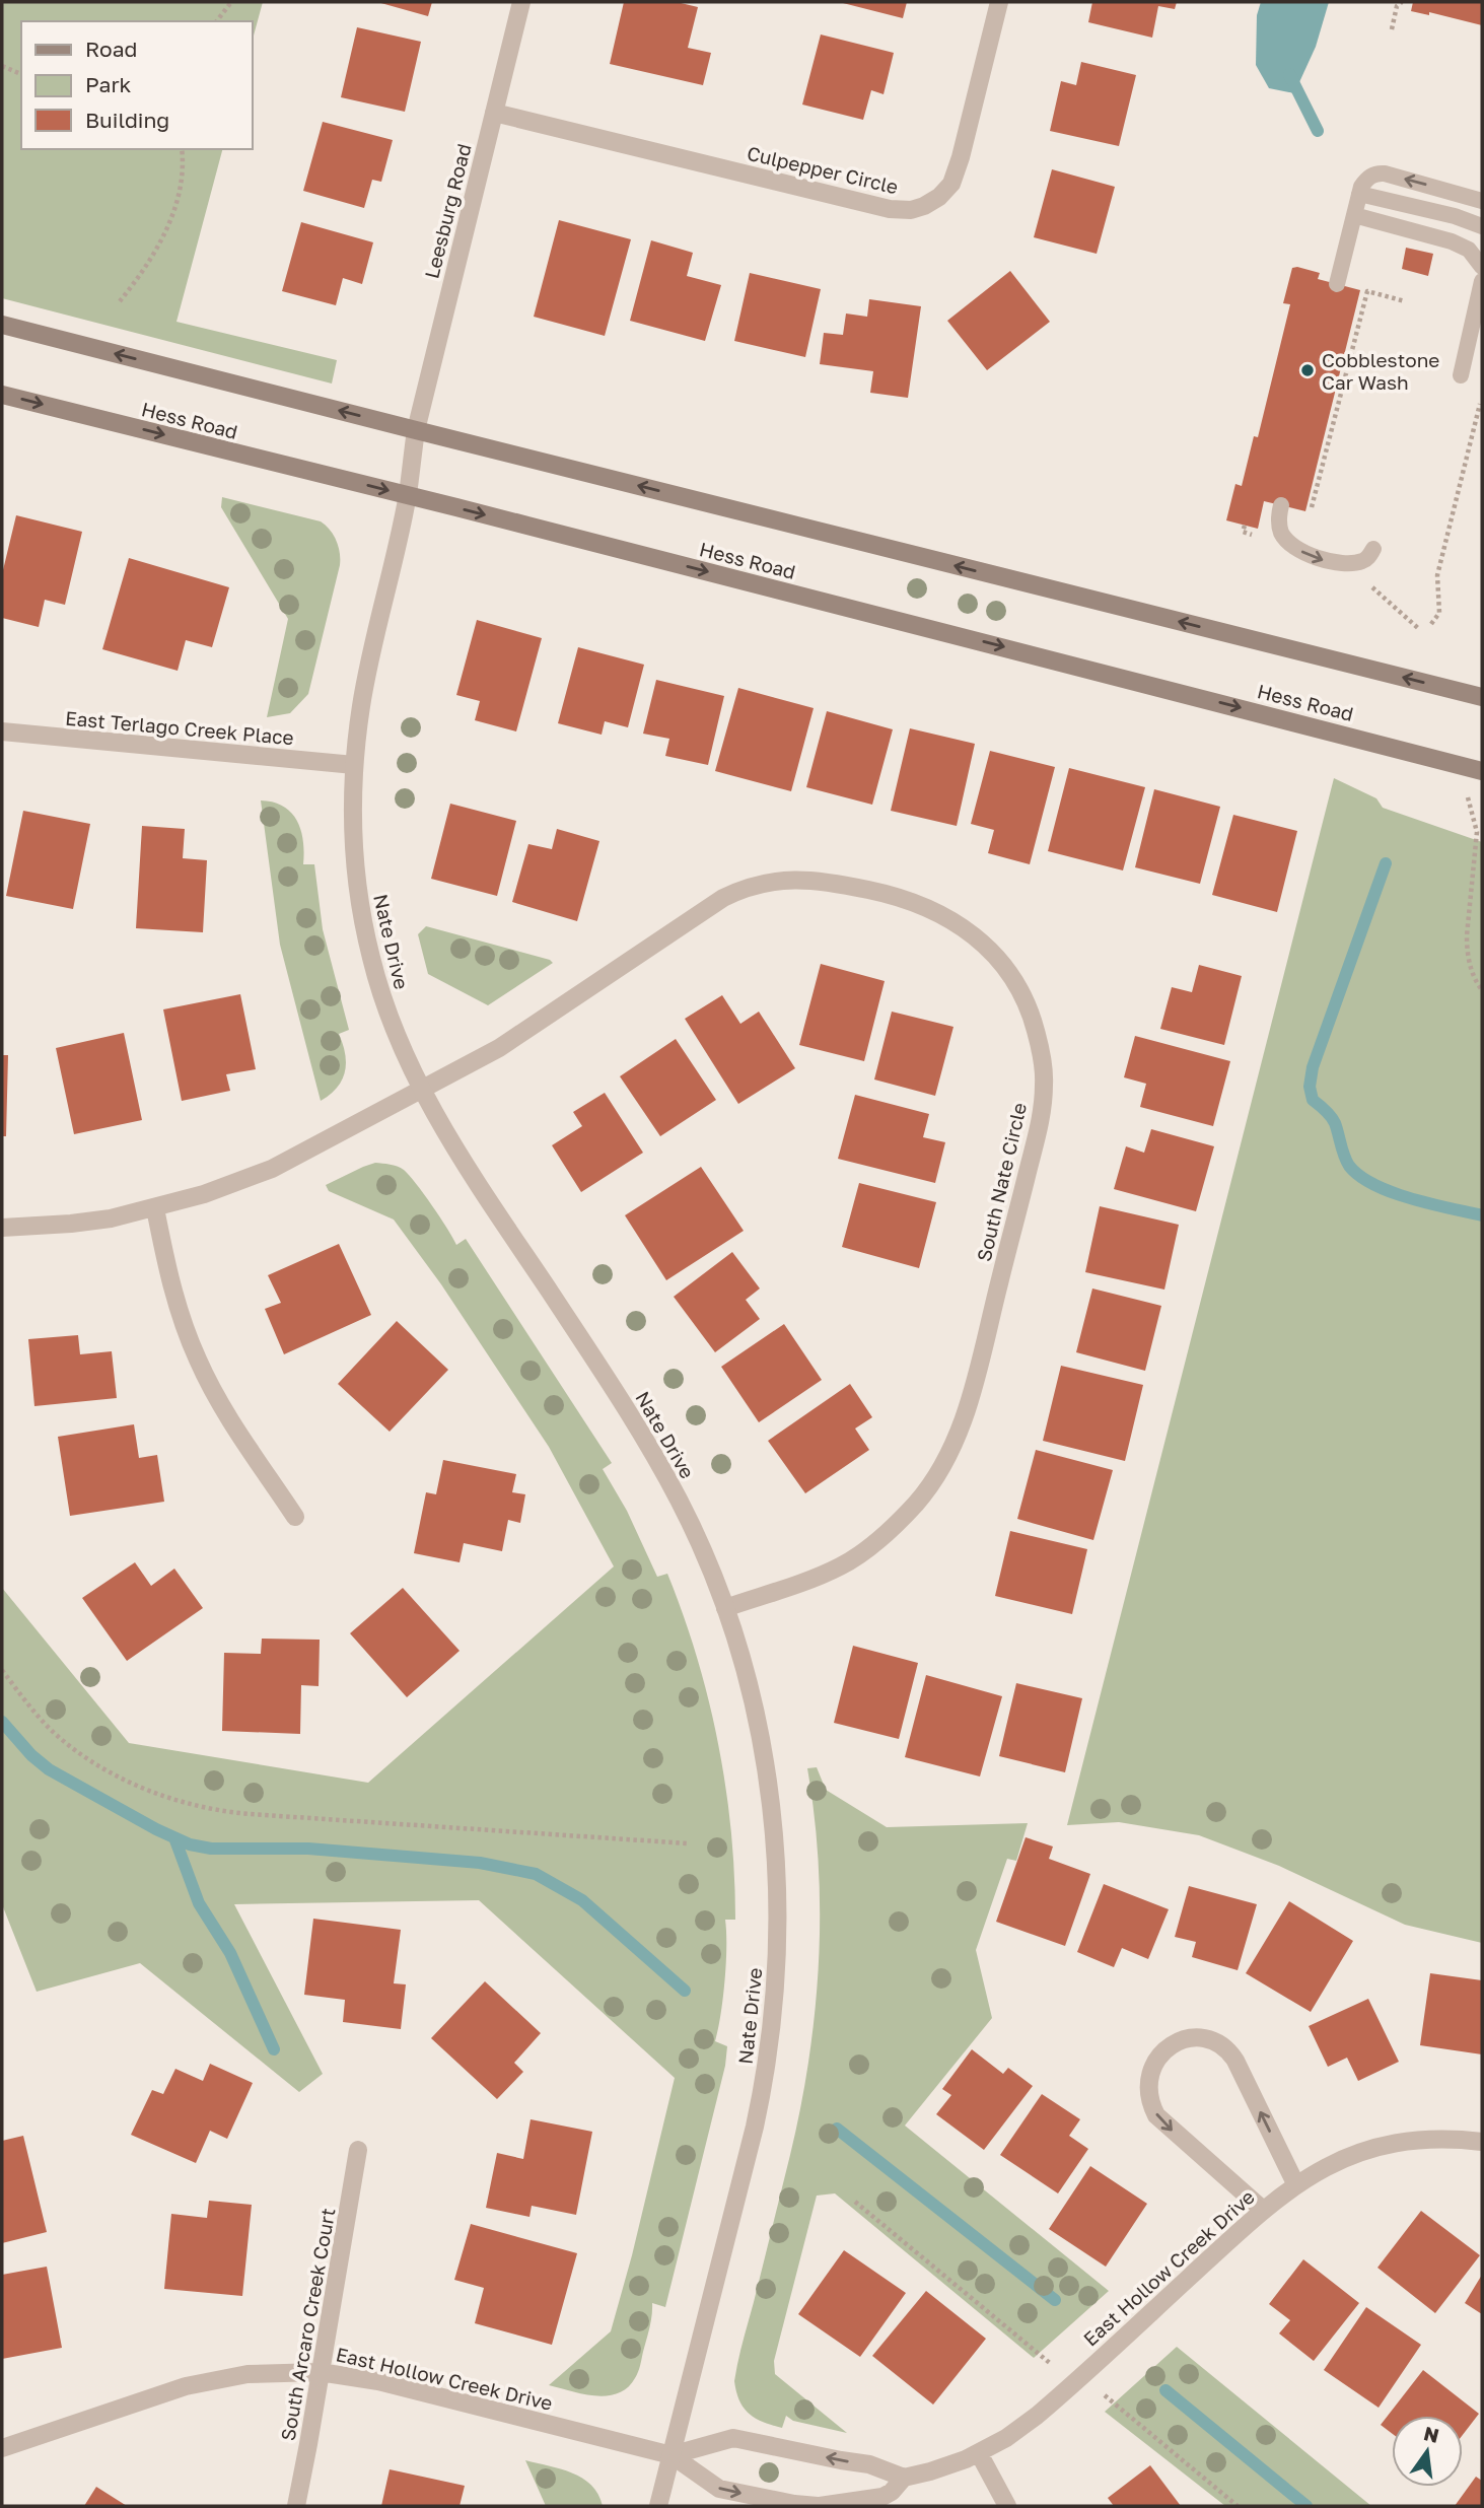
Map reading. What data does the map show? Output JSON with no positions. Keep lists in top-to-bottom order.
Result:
{
  "streets": {
    "main road": ["Hess Road"],
    "street": [
      "Culpepper Circle",
      "Leesburg Road",
      "East Terlago Creek Place",
      "Nate Drive",
      "South Nate Circle",
      "East Hollow Creek Drive",
      "South Arcaro Creek Court"
    ]
  },
  "crossings": [
    ["Culpepper Circle", "Leesburg Road"],
    ["Leesburg Road", "Nate Drive"],
    ["Hess Road", "Nate Drive"],
    ["East Terlago Creek Place", "Nate Drive"],
    ["Nate Drive", "South Nate Circle"],
    ["Nate Drive", "East Hollow Creek Drive"],
    ["East Hollow Creek Drive", "South Arcaro Creek Court"]
  ],
  "places": ["Cobblestone Car Wash"],
  "legend": ["Road", "Park", "Building"],
  "north": "top"
}
